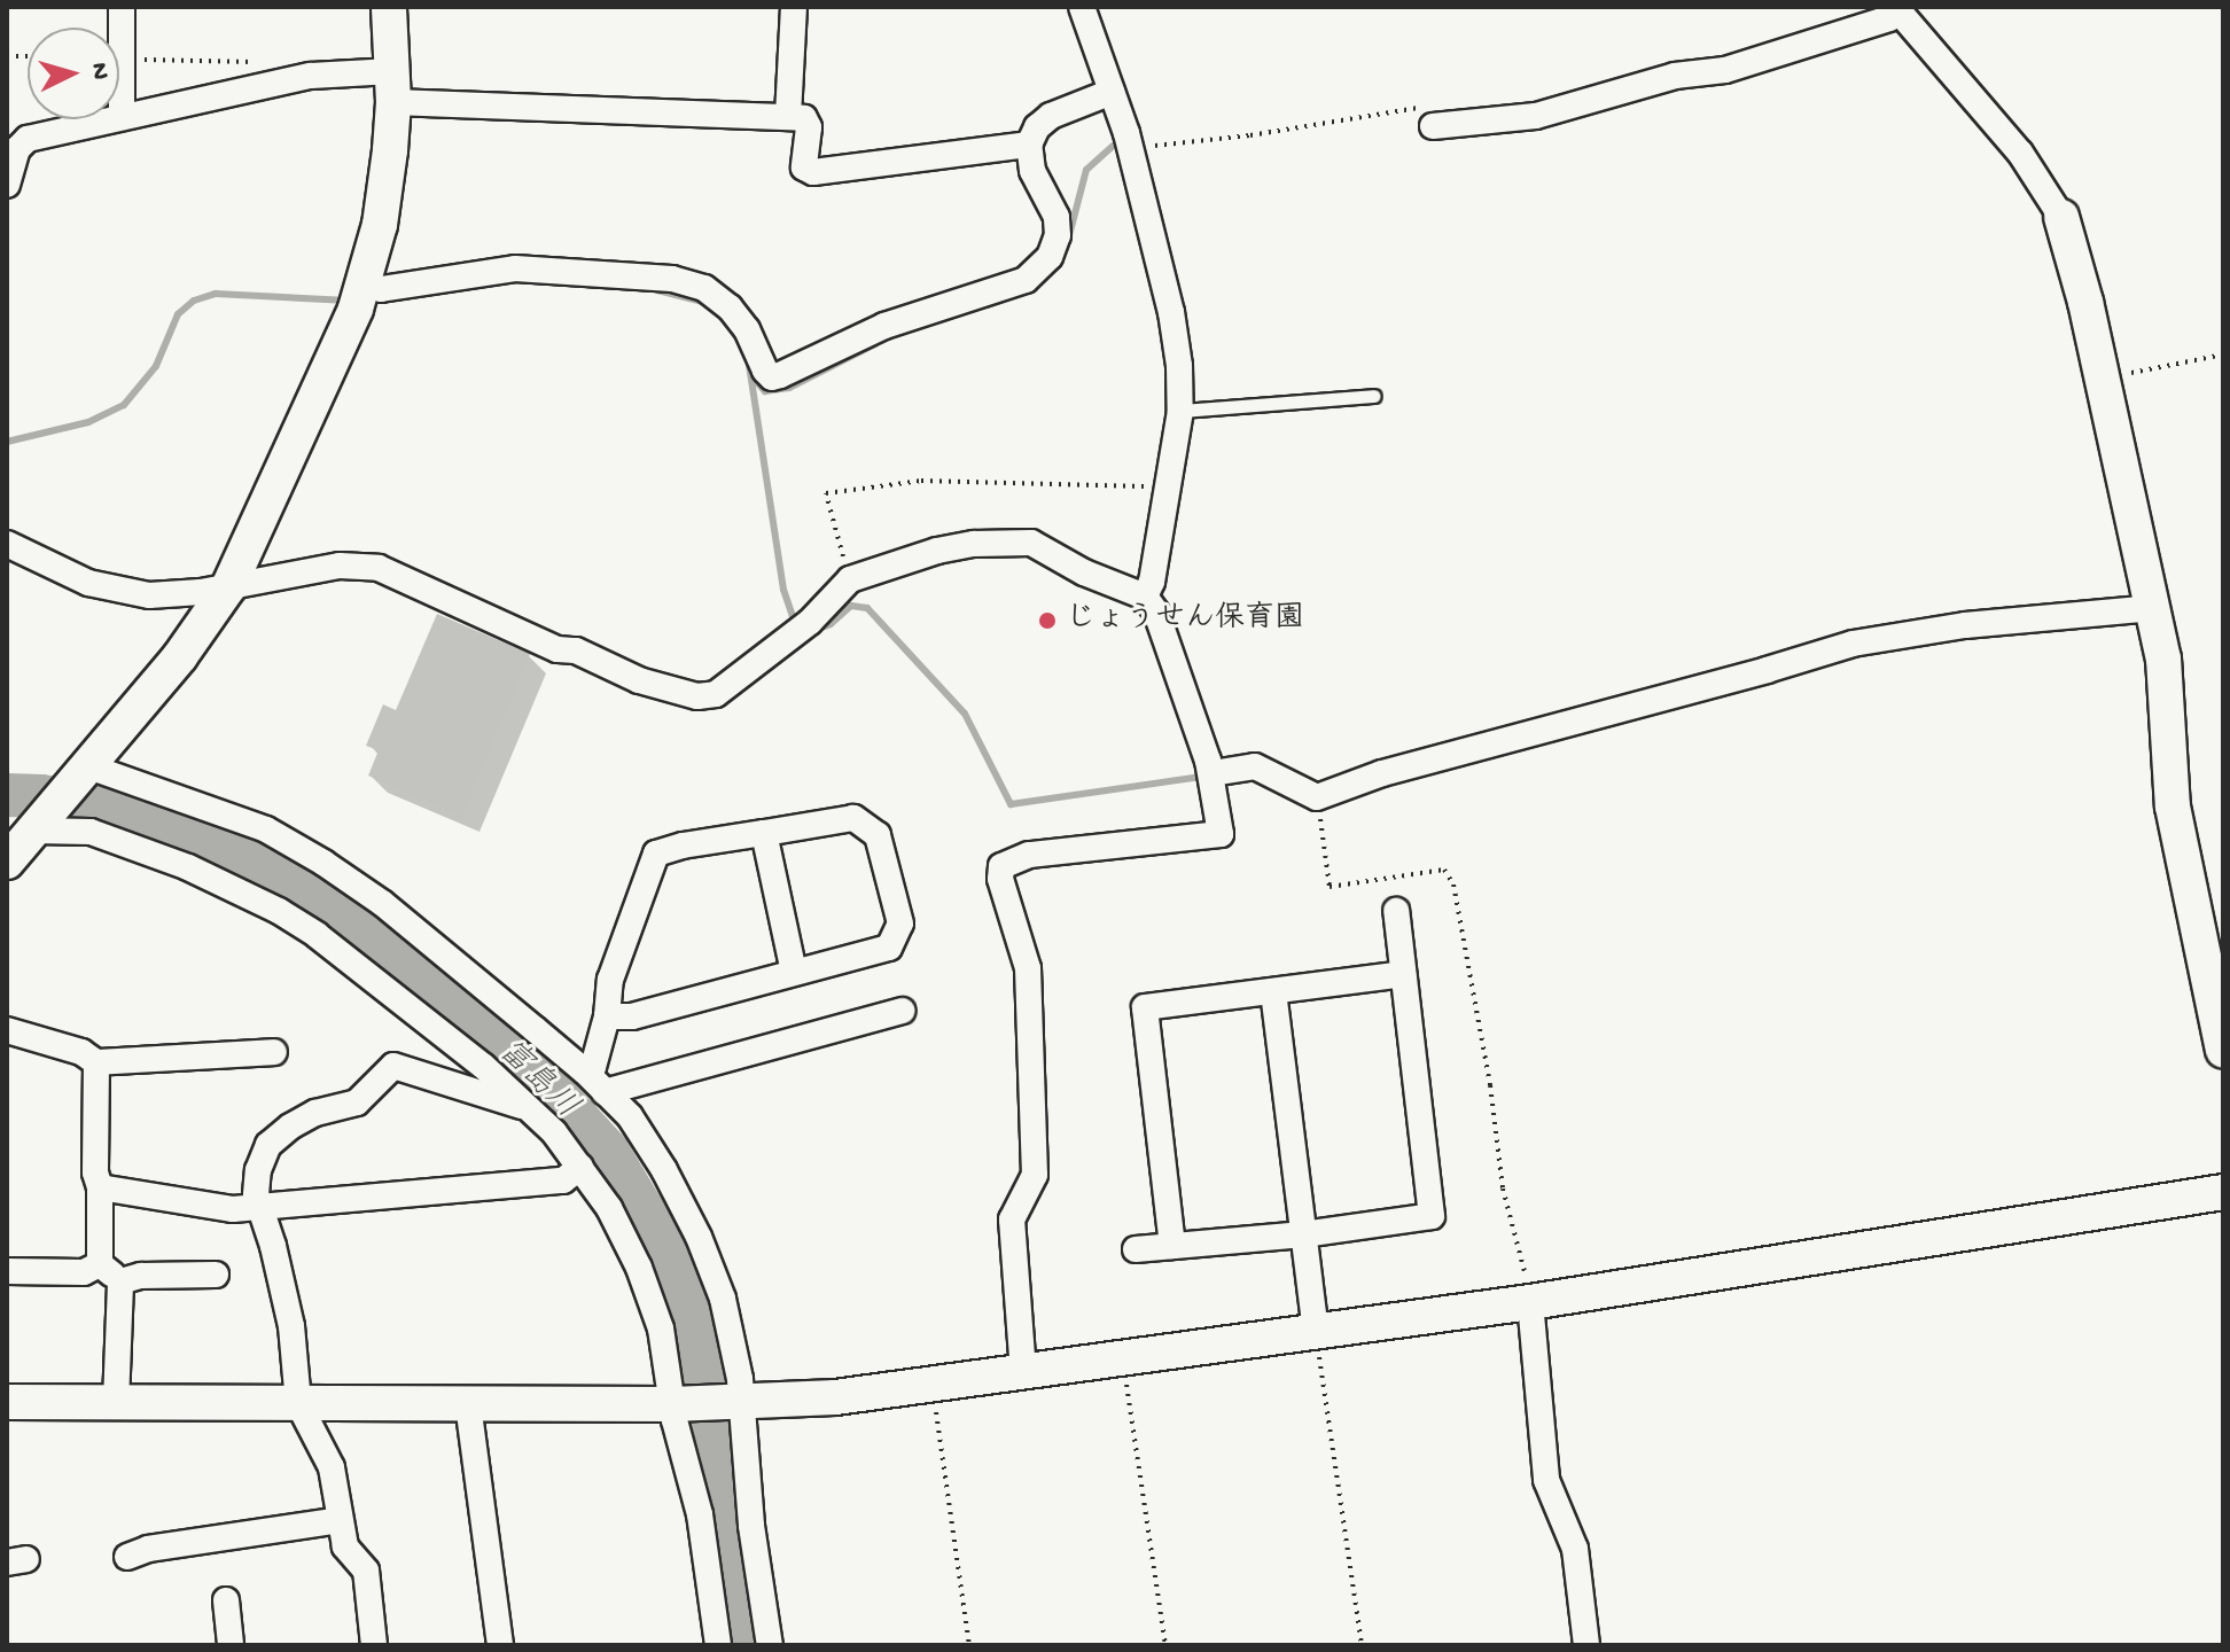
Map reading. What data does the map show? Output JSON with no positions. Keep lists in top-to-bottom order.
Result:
{
  "water": ["富島川"],
  "places": ["じょうせん保育園"],
  "north": "right"
}
